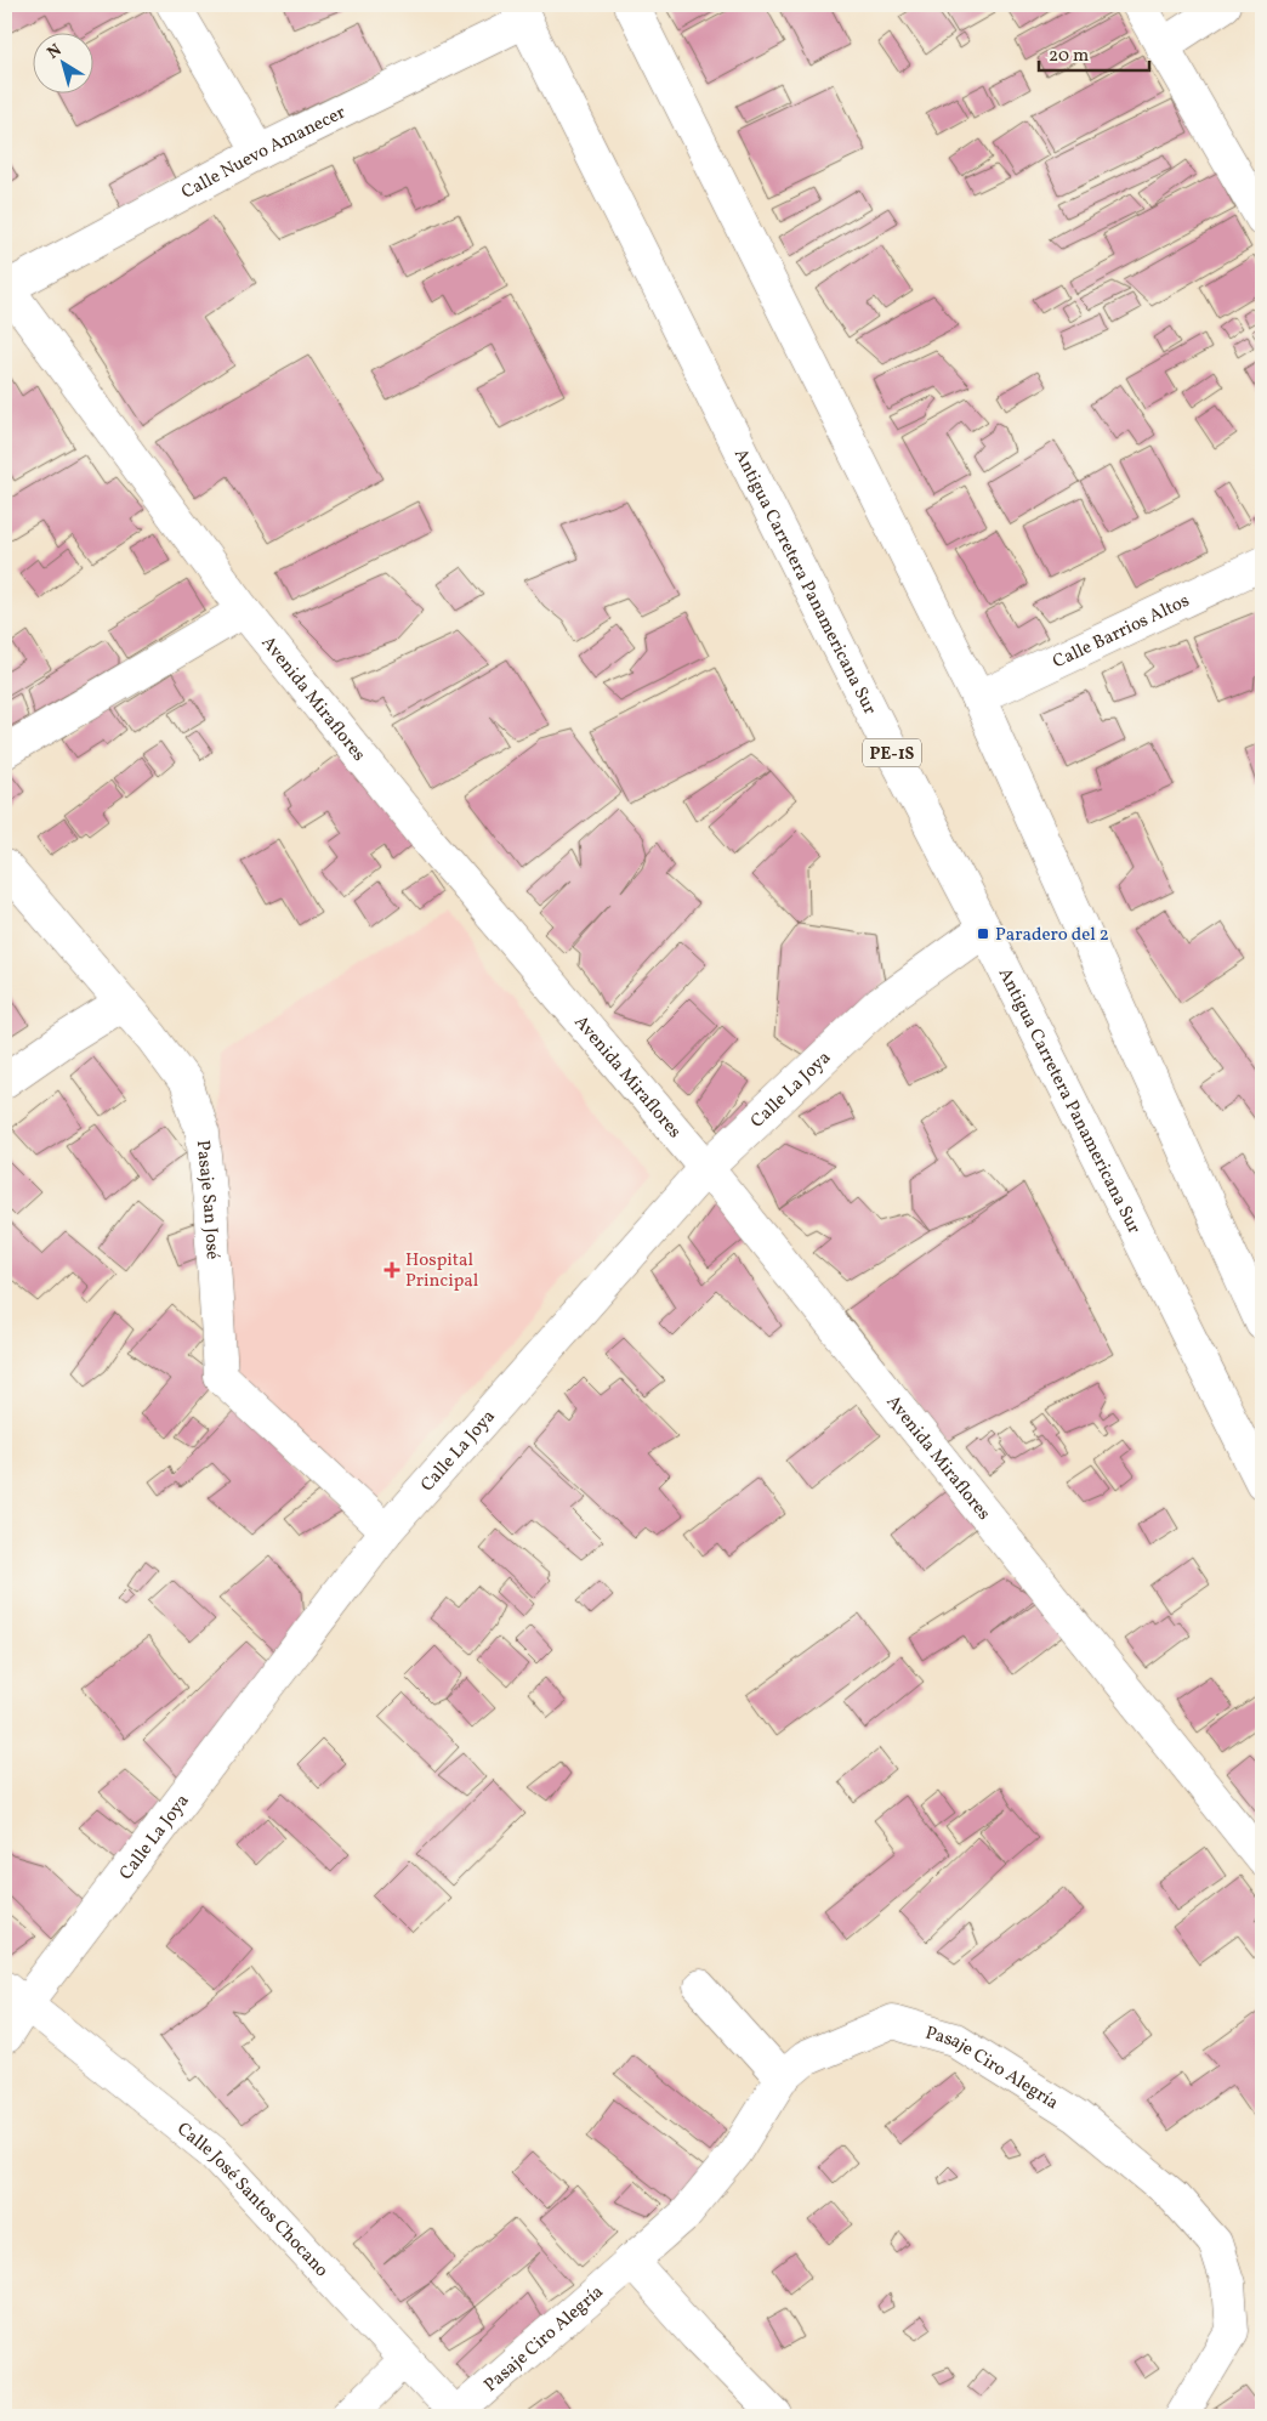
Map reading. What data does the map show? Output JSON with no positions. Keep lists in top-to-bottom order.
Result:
{
  "streets": {
    "main road": [
      "Calle Nuevo Amanecer",
      "Antigua Carretera Panamericana Sur",
      "Calle Barrios Altos",
      "Avenida Miraflores",
      "PE-1S",
      "Calle La Joya",
      "Pasaje San José",
      "Pasaje Ciro Alegría",
      "Calle José Santos Chocano"
    ]
  },
  "crossings": [
    ["Calle Nuevo Amanecer", "Antigua Carretera Panamericana Sur"],
    ["Calle Nuevo Amanecer", "Avenida Miraflores"],
    ["Antigua Carretera Panamericana Sur", "Calle La Joya"],
    ["Avenida Miraflores", "Calle La Joya"],
    ["Calle La Joya", "Pasaje San José"],
    ["Calle La Joya", "Calle José Santos Chocano"],
    ["Pasaje Ciro Alegría", "Calle José Santos Chocano"]
  ],
  "places": {
    "transit": ["Paradero del 2"],
    "health": ["Hospital Principal"]
  },
  "scale_bar": "20 m",
  "north": "top left"
}
